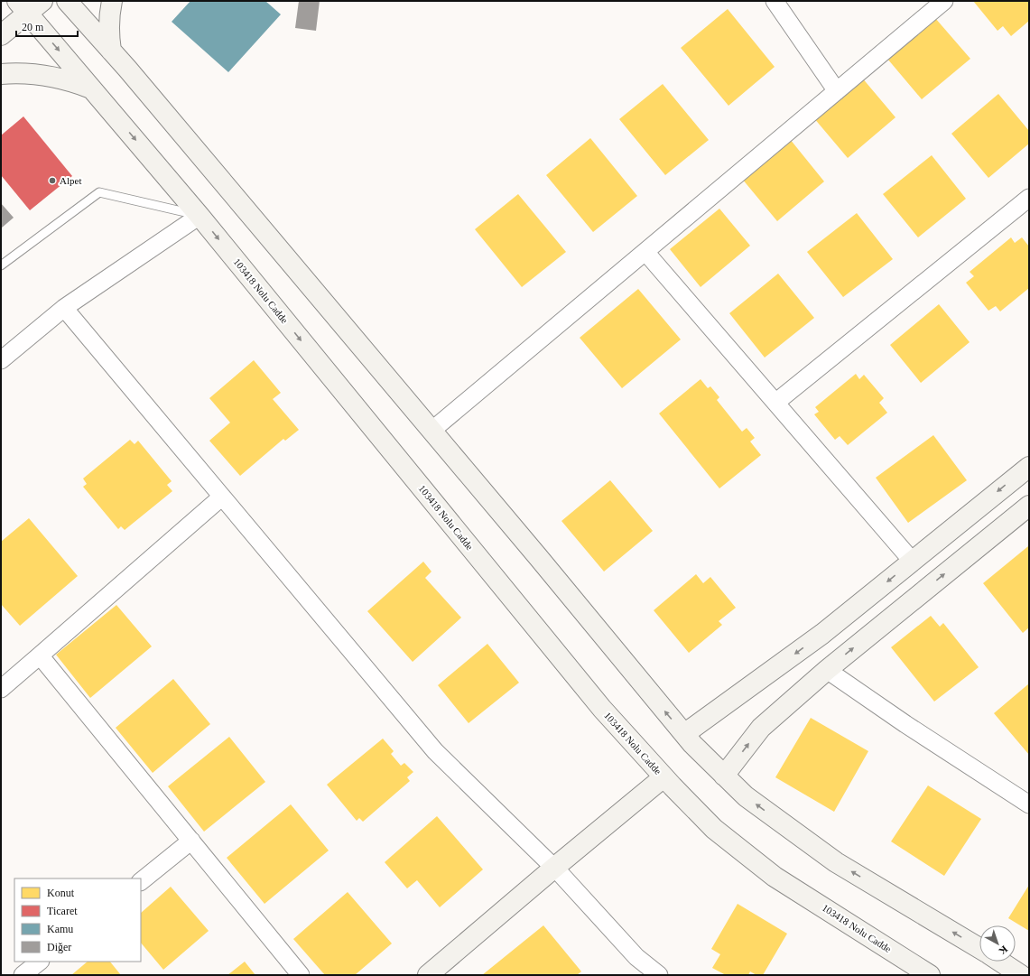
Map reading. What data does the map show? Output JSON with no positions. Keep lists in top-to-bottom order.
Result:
{
  "streets": {
    "main road": ["103418 Nolu Cadde"]
  },
  "places": ["Alpet"],
  "legend": [
    "Konut",
    "Ticaret",
    "Kamu",
    "Diğer"
  ],
  "scale_bar": "20 m",
  "north": "bottom right"
}
